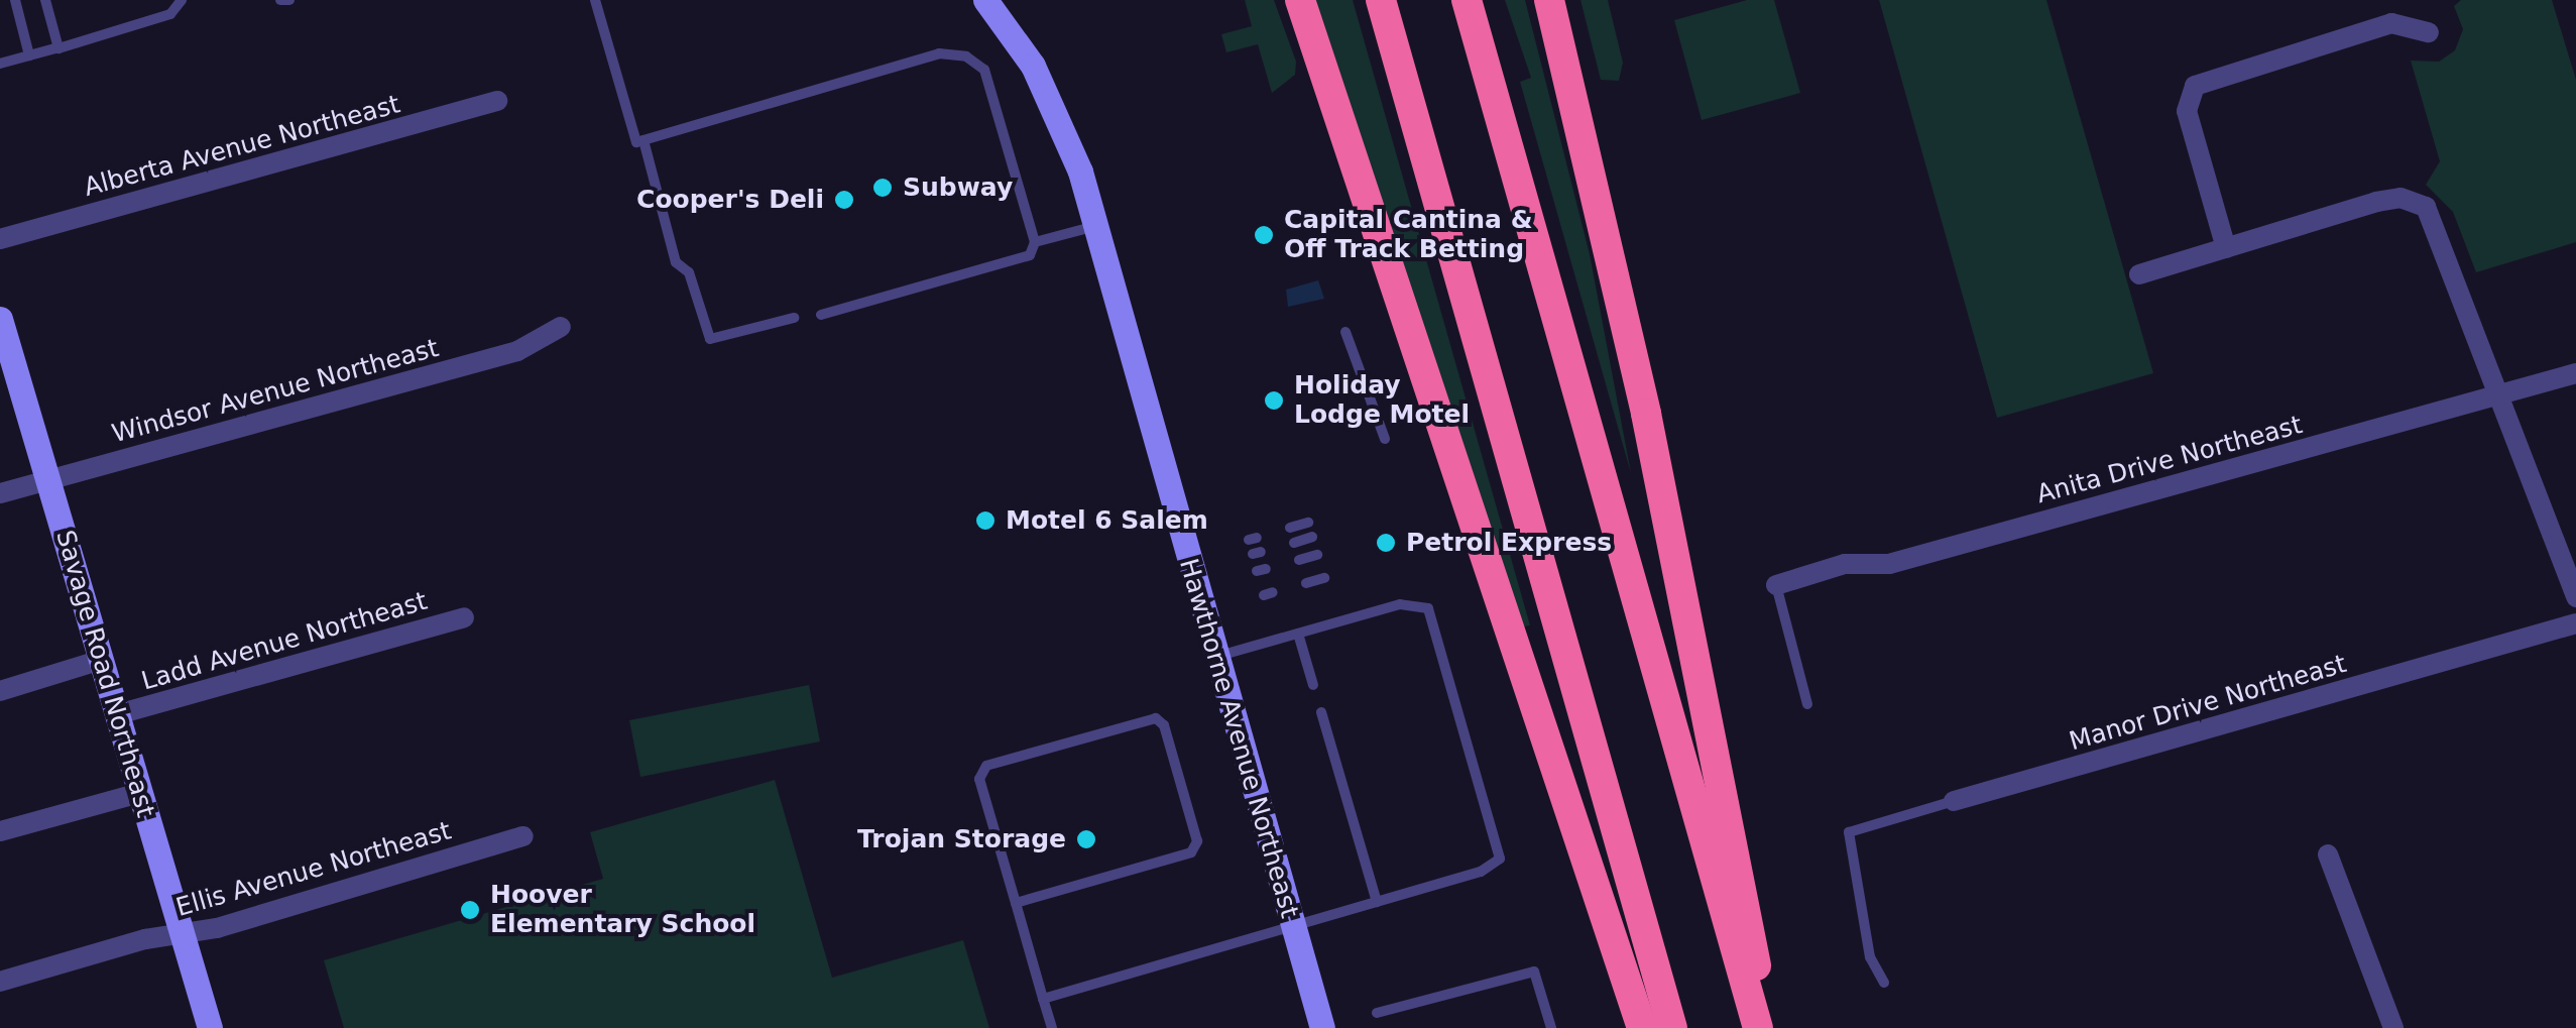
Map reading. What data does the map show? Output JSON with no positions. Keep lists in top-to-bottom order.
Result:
{
  "streets": {
    "main road": ["Savage Road Northeast", "Hawthorne Avenue Northeast"],
    "street": [
      "Alberta Avenue Northeast",
      "Windsor Avenue Northeast",
      "Anita Drive Northeast",
      "Ladd Avenue Northeast",
      "Manor Drive Northeast",
      "Ellis Avenue Northeast"
    ]
  },
  "crossings": [
    ["Windsor Avenue Northeast", "Savage Road Northeast"],
    ["Ladd Avenue Northeast", "Savage Road Northeast"],
    ["Savage Road Northeast", "Ellis Avenue Northeast"]
  ],
  "places": [
    "Subway",
    "Cooper's Deli",
    "Capital Cantina & Off Track Betting",
    "Holiday Lodge Motel",
    "Motel 6 Salem",
    "Petrol Express",
    "Trojan Storage",
    "Hoover Elementary School"
  ]
}
